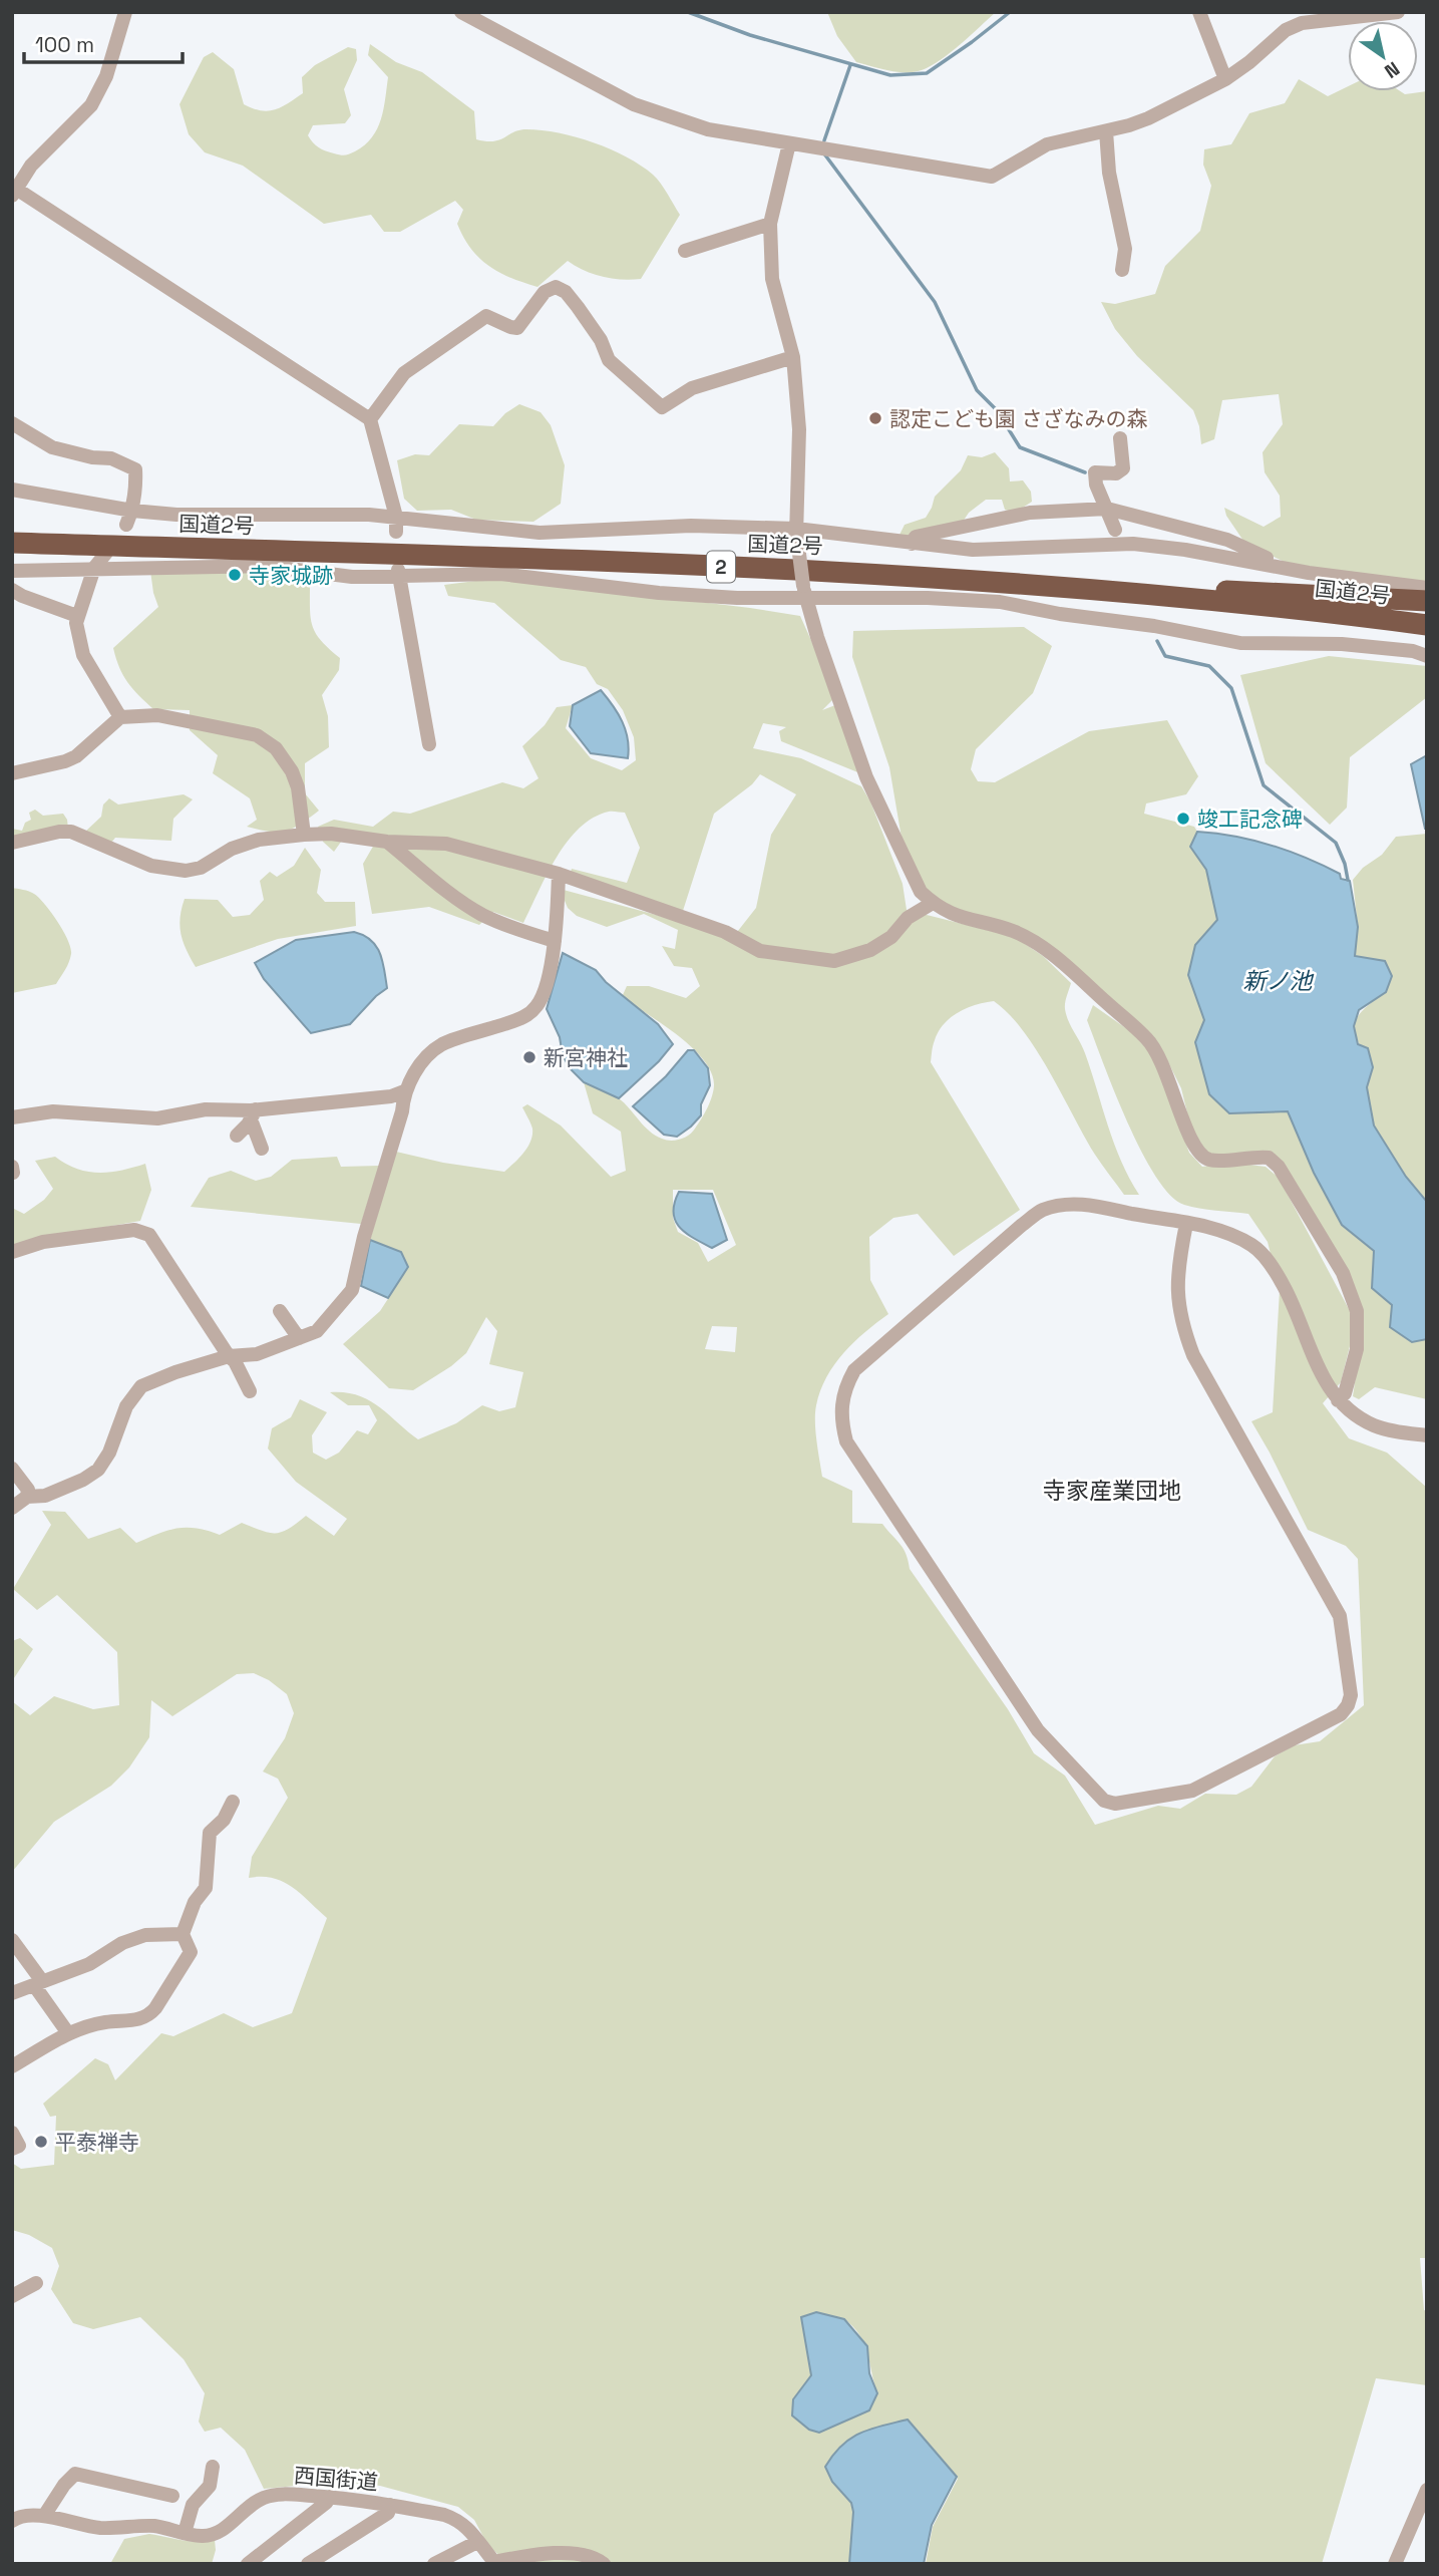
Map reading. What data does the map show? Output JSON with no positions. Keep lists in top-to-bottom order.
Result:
{
  "streets": {
    "highway": ["国道2号", "2"],
    "street": ["西国街道"]
  },
  "districts": ["寺家産業団地"],
  "water": ["新ノ池"],
  "places": [
    "認定こども園 さざなみの森",
    "寺家城跡",
    "竣工記念碑",
    "新宮神社",
    "平泰禅寺"
  ],
  "scale_bar": "100 m",
  "north": "bottom right"
}
